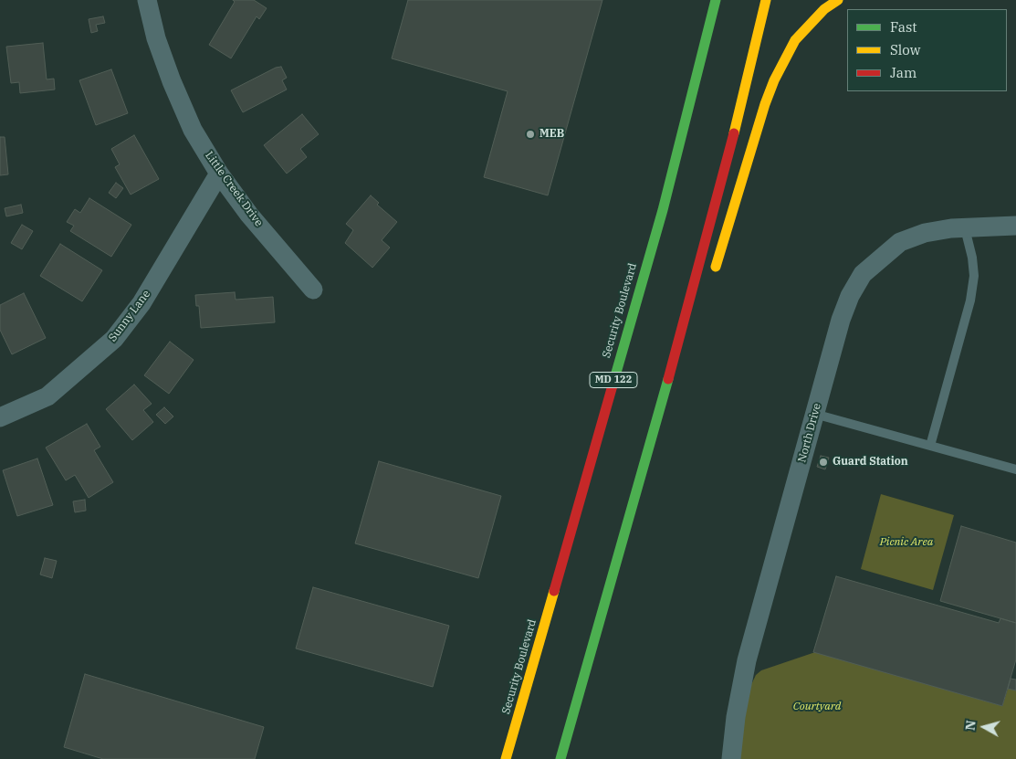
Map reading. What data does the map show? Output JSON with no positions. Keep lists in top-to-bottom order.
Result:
{
  "streets": {
    "main road": ["Security Boulevard", "MD 122"],
    "street": ["Little Creek Drive", "Sunny Lane", "North Drive"]
  },
  "crossings": [
    ["Little Creek Drive", "Sunny Lane"]
  ],
  "parks": ["Picnic Area", "Courtyard"],
  "places": ["MEB", "Guard Station"],
  "legend": ["Fast", "Slow", "Jam"],
  "north": "left"
}
